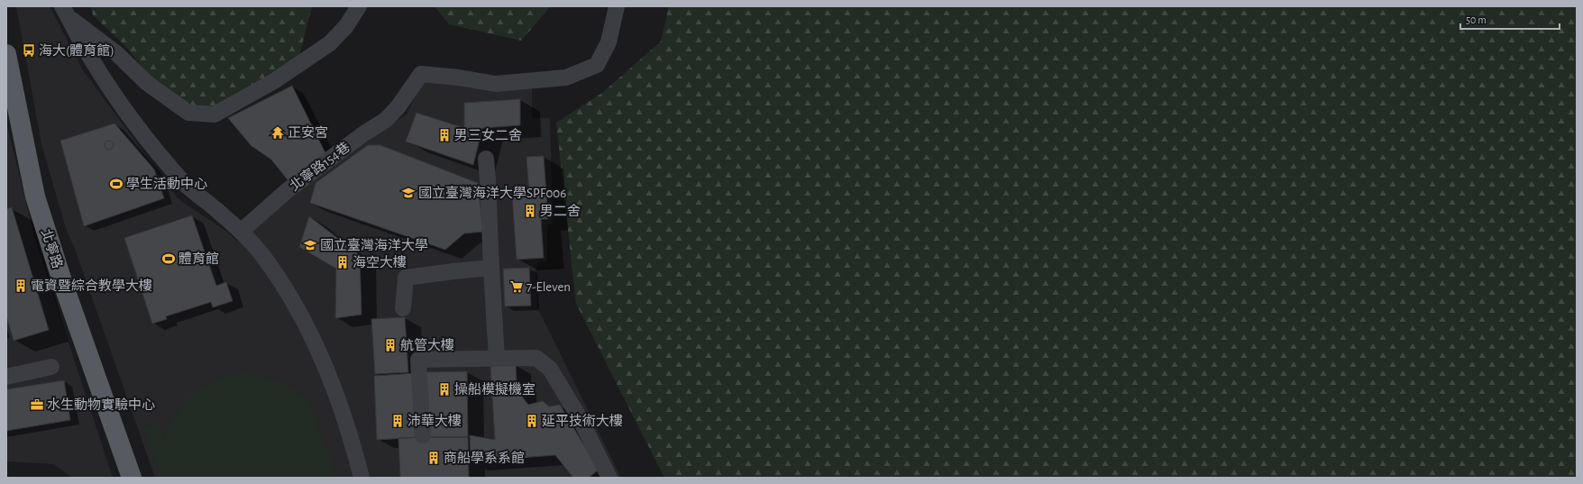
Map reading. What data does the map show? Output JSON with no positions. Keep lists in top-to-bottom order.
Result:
{
  "streets": {
    "main road": ["北寧路"],
    "street": ["北寧路154巷"]
  },
  "places": {
    "bus stop": ["海大(體育館)"],
    "temple": ["正安宮"],
    "building": [
      "男三女二舍",
      "男二舍",
      "海空大樓",
      "電資暨綜合教學大樓",
      "航管大樓",
      "操船模擬機室",
      "沛華大樓",
      "延平技術大樓",
      "商船學系系館"
    ],
    "sports": ["學生活動中心", "體育館"],
    "school or university": ["國立臺灣海洋大學SPF006", "國立臺灣海洋大學"],
    "supermarket": ["7-Eleven"],
    "office": ["水生動物實驗中心"]
  },
  "scale_bar": "50 m"
}
